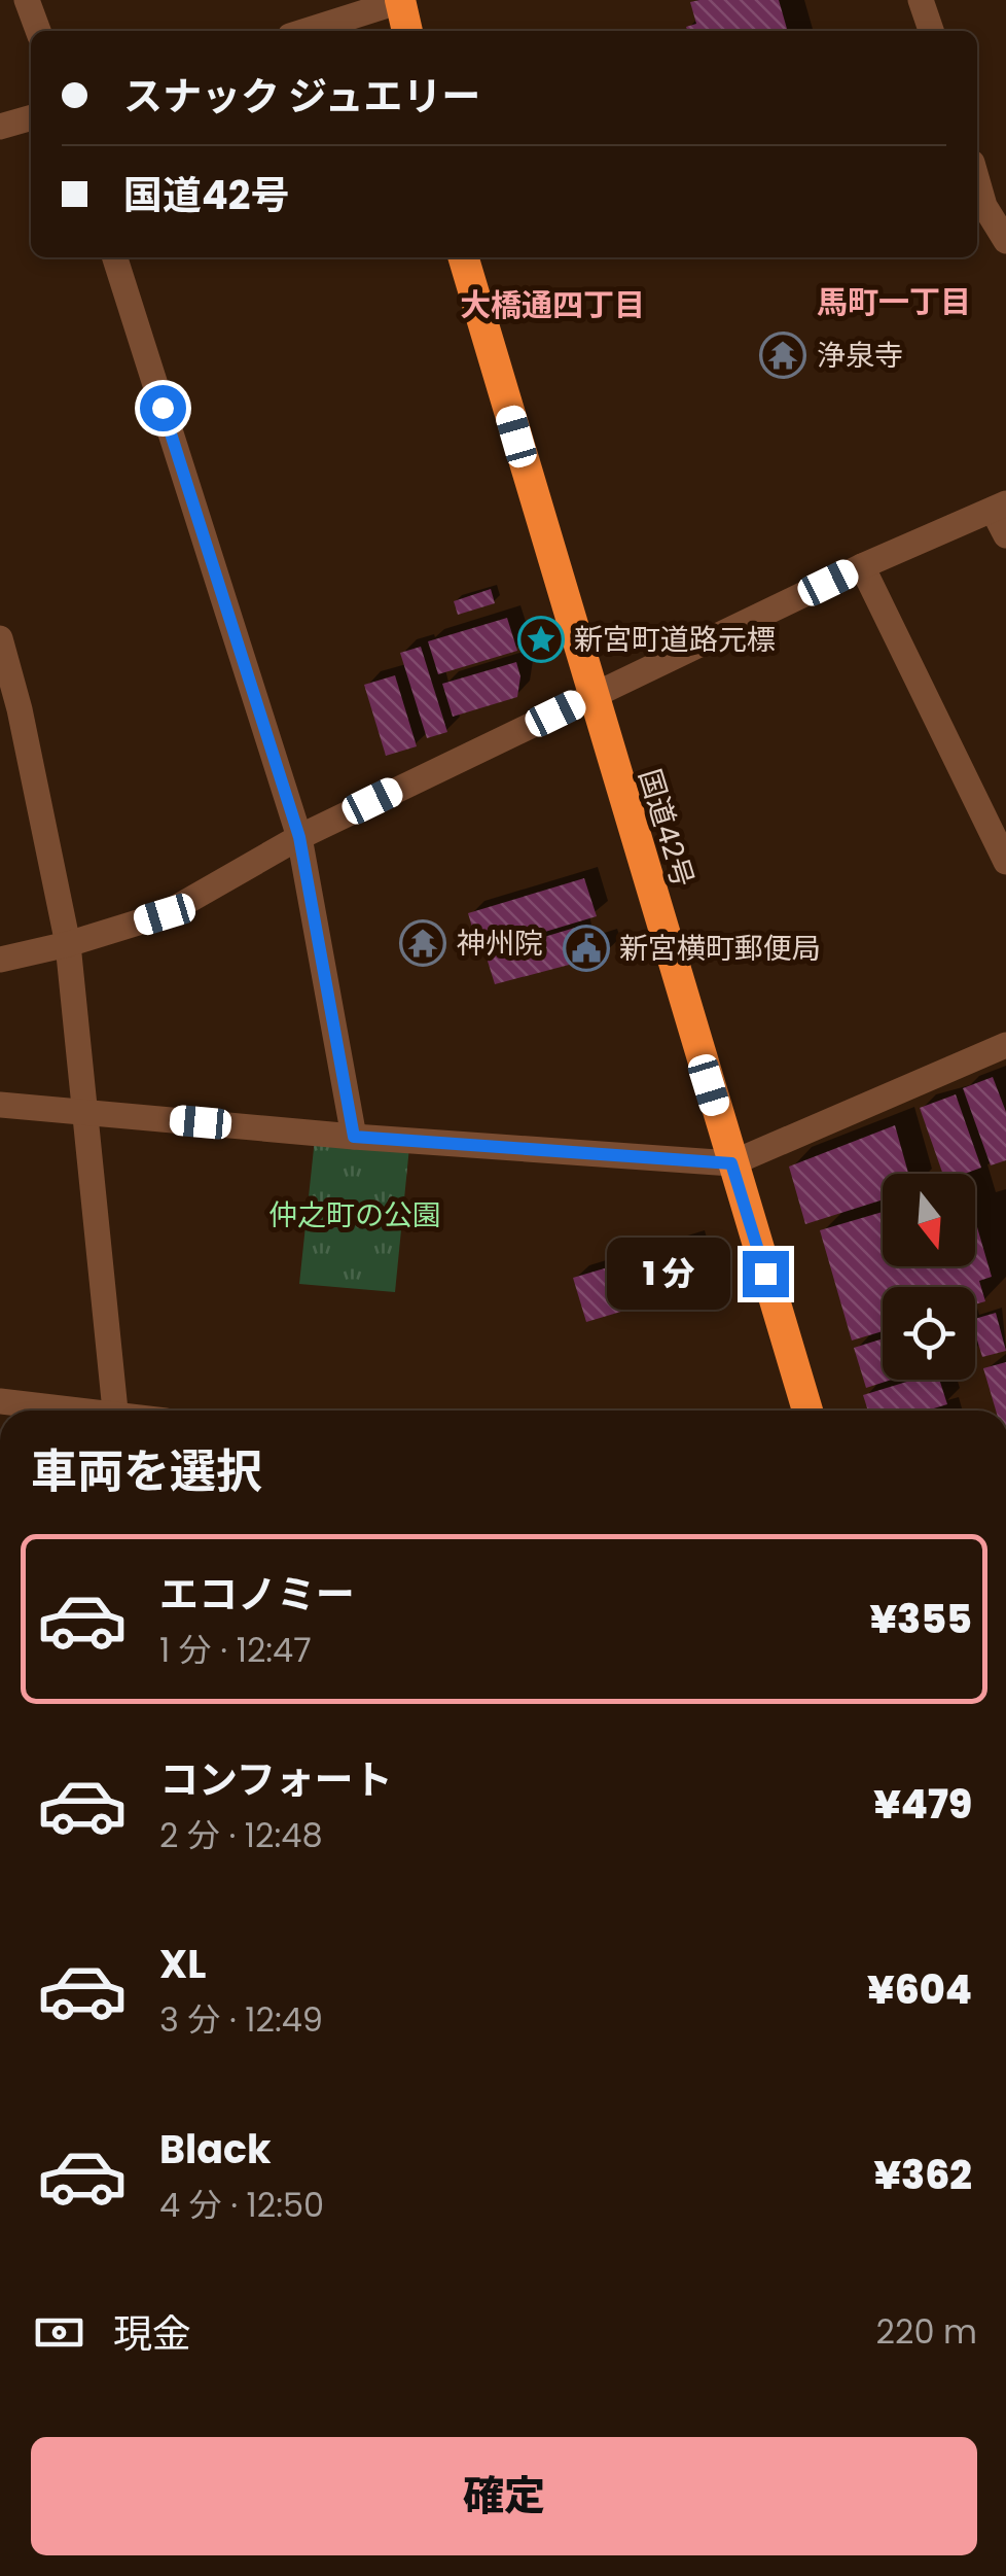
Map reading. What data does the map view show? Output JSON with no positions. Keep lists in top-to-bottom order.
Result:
{
  "streets": {
    "highway": ["国道42号"]
  },
  "districts": ["馬町一丁目", "大橋通四丁目"],
  "parks": ["仲之町の公園"],
  "places": {
    "temple": ["浄泉寺", "神州院"],
    "place": ["新宮町道路元標"],
    "public building": ["新宮横町郵便局"]
  },
  "north": "bottom",
  "page": {
    "banner": ["スナック ジュエリー", "国道42号"],
    "bubble": "1 分",
    "heading": "車両を選択",
    "list": [
      {
        "name": "エコノミー",
        "note": "1 分 · 12:47",
        "value": "¥355"
      },
      {
        "name": "コンフォート",
        "note": "2 分 · 12:48",
        "value": "¥479"
      },
      {
        "name": "XL",
        "note": "3 分 · 12:49",
        "value": "¥604"
      },
      {
        "name": "Black",
        "note": "4 分 · 12:50",
        "value": "¥362"
      }
    ],
    "pay": ["現金", "220 m"],
    "buttons": "確定"
  }
}
